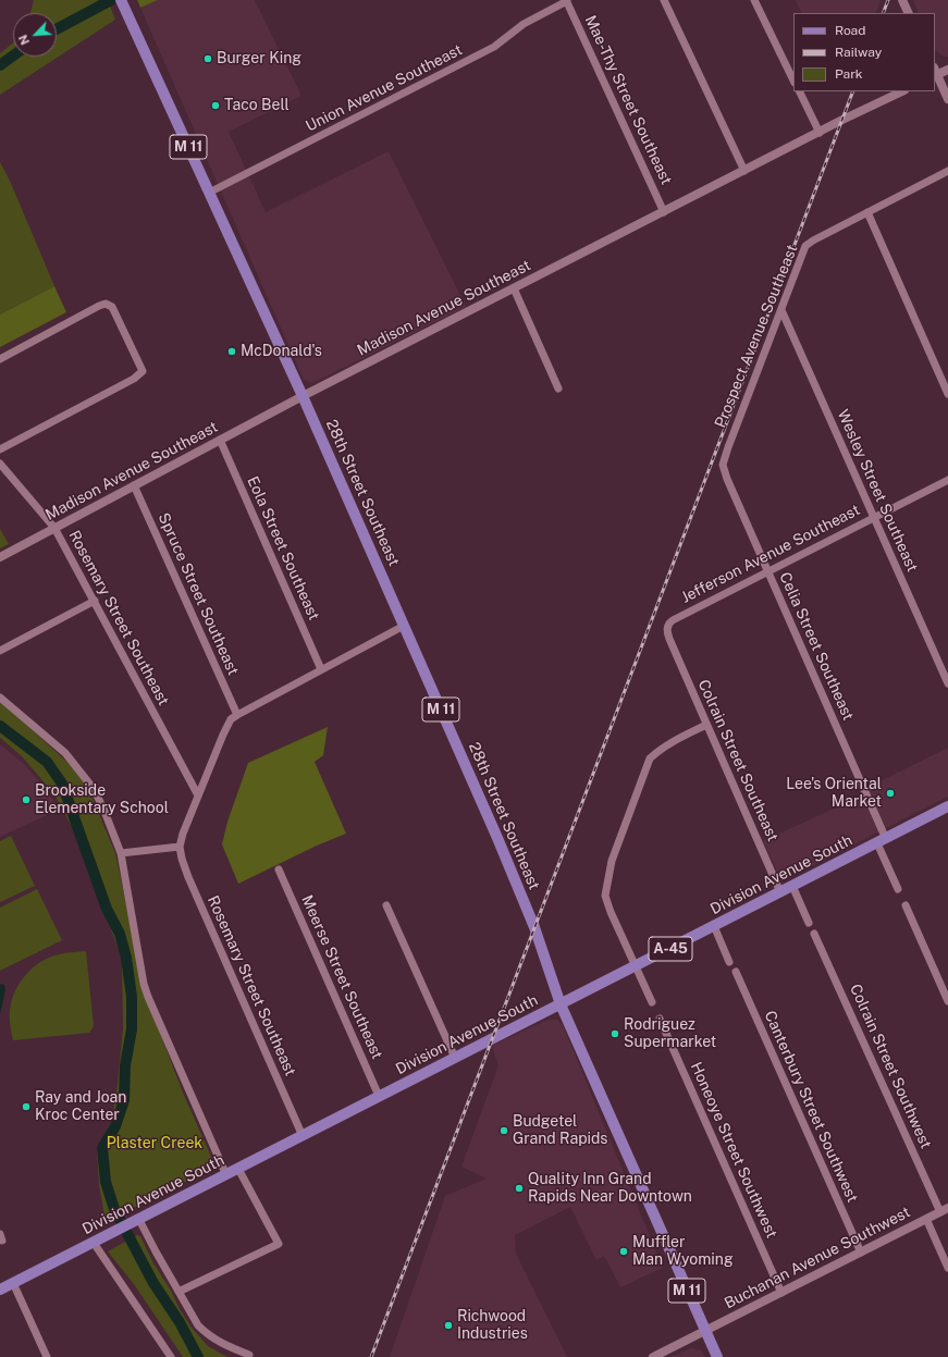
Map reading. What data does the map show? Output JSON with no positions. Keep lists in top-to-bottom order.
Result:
{
  "streets": {
    "main road": [
      "M 11",
      "28th Street Southeast",
      "Division Avenue South",
      "A-45"
    ],
    "street": [
      "Union Avenue Southeast",
      "Mae-Thy Street Southeast",
      "Madison Avenue Southeast",
      "Prospect Avenue Southeast",
      "Wesley Street Southeast",
      "Eola Street Southeast",
      "Jefferson Avenue Southeast",
      "Spruce Street Southeast",
      "Rosemary Street Southeast",
      "Celia Street Southeast",
      "Colrain Street Southeast",
      "Meerse Street Southeast",
      "Colrain Street Southwest",
      "Canterbury Street Southwest",
      "Honeoye Street Southwest",
      "Buchanan Avenue Southwest"
    ]
  },
  "crossings": [
    ["Union Avenue Southeast", "Mae-Thy Street Southeast"],
    ["Union Avenue Southeast", "28th Street Southeast"],
    ["Mae-Thy Street Southeast", "Madison Avenue Southeast"],
    ["M 11", "28th Street Southeast"],
    ["M 11", "Division Avenue South"],
    ["M 11", "Buchanan Avenue Southwest"],
    ["Madison Avenue Southeast", "28th Street Southeast"],
    ["Madison Avenue Southeast", "Eola Street Southeast"],
    ["Madison Avenue Southeast", "Spruce Street Southeast"],
    ["Madison Avenue Southeast", "Rosemary Street Southeast"],
    ["Prospect Avenue Southeast", "Wesley Street Southeast"],
    ["Prospect Avenue Southeast", "Celia Street Southeast"],
    ["Wesley Street Southeast", "Jefferson Avenue Southeast"],
    ["28th Street Southeast", "Division Avenue South"],
    ["Jefferson Avenue Southeast", "Celia Street Southeast"],
    ["Jefferson Avenue Southeast", "Colrain Street Southeast"],
    ["Rosemary Street Southeast", "Division Avenue South"],
    ["Celia Street Southeast", "Division Avenue South"],
    ["Colrain Street Southeast", "Division Avenue South"],
    ["Division Avenue South", "Meerse Street Southeast"],
    ["Colrain Street Southwest", "Buchanan Avenue Southwest"],
    ["Canterbury Street Southwest", "Buchanan Avenue Southwest"],
    ["Honeoye Street Southwest", "Buchanan Avenue Southwest"]
  ],
  "parks": ["Plaster Creek"],
  "places": [
    "Burger King",
    "Taco Bell",
    "McDonald's",
    "Lee's Oriental Market",
    "Brookside Elementary School",
    "Rodriguez Supermarket",
    "Ray and Joan Kroc Center",
    "Budgetel Grand Rapids",
    "Quality Inn Grand Rapids Near Downtown",
    "Muffler Man Wyoming",
    "Richwood Industries"
  ],
  "legend": ["Road", "Railway", "Park"],
  "north": "bottom left"
}
